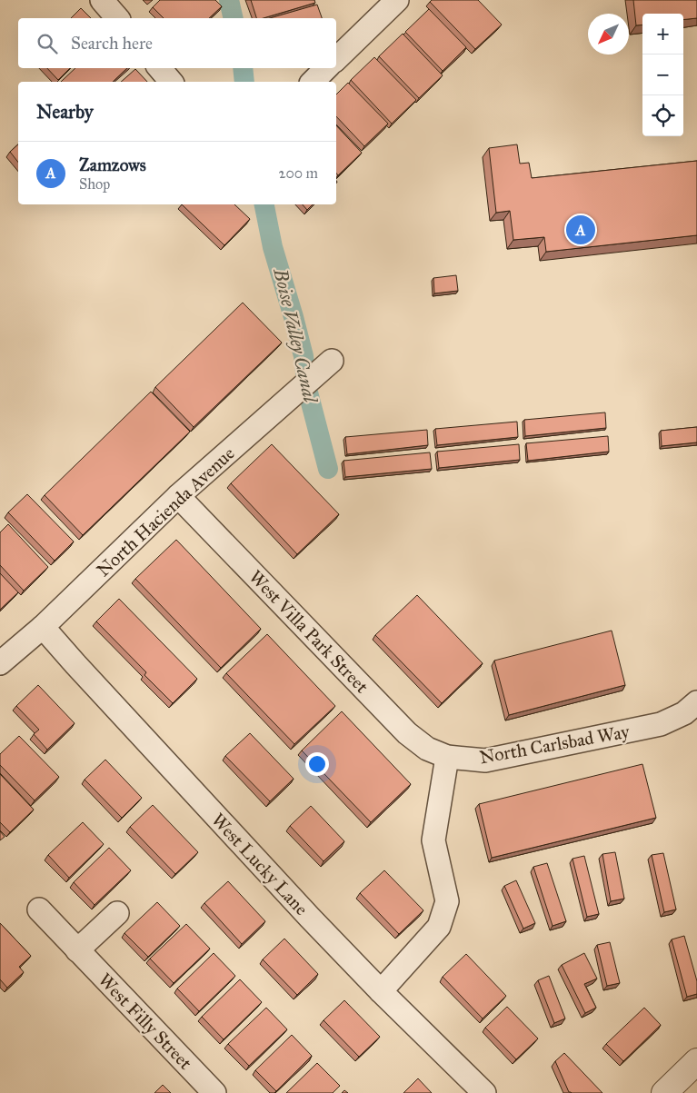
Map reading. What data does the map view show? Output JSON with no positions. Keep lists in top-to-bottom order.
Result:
{
  "streets": {
    "street": [
      "North Hacienda Avenue",
      "West Villa Park Street",
      "North Carlsbad Way",
      "West Lucky Lane",
      "West Filly Street"
    ]
  },
  "crossings": [
    ["North Hacienda Avenue", "West Villa Park Street"],
    ["North Hacienda Avenue", "West Lucky Lane"],
    ["West Villa Park Street", "North Carlsbad Way"]
  ],
  "water": ["Boise Valley Canal"],
  "north": "bottom left",
  "page": {
    "map_buttons": ["+", "−"],
    "search": "Search here",
    "heading": "Nearby",
    "list": [
      {
        "mark": "A",
        "name": "Zamzows",
        "note": "Shop",
        "value": "200 m"
      }
    ],
    "pins": "A"
  }
}
